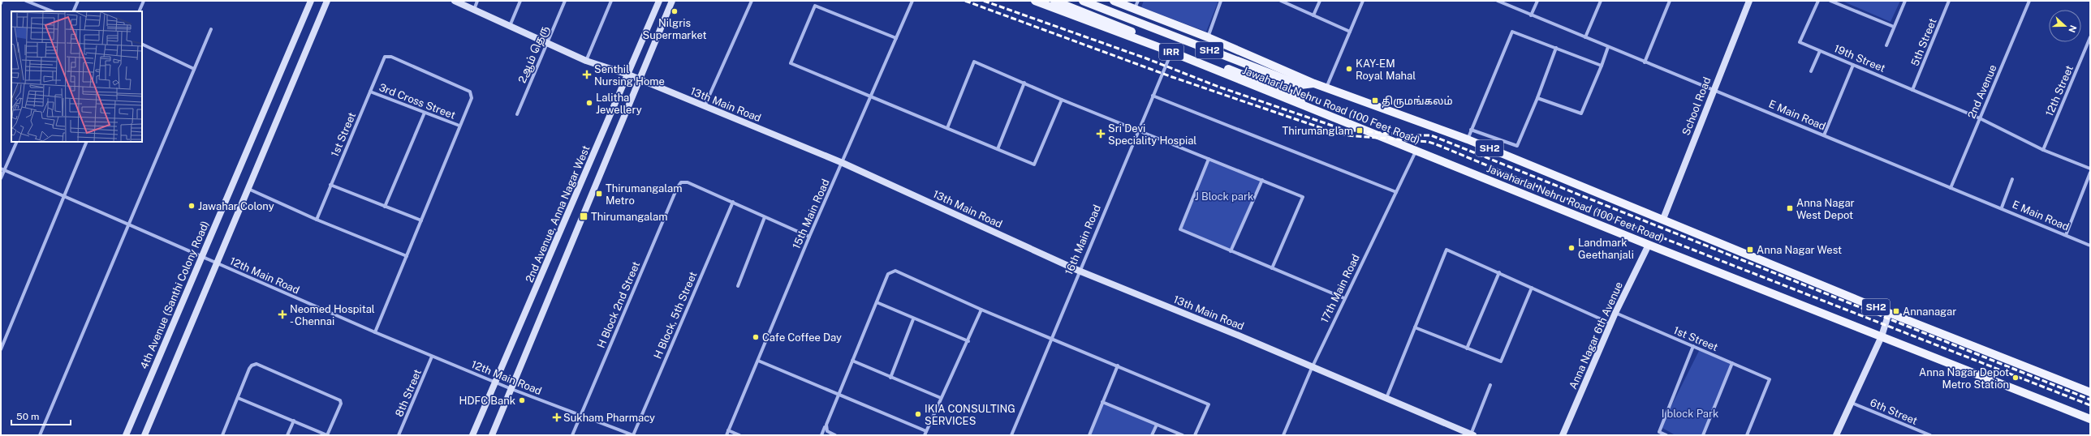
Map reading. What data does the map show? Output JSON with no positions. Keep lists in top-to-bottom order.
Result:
{
  "streets": {
    "main road": ["SH2", "IRR", "Jawaharlal Nehru Road (100 Feet Road)"],
    "street": [
      "5th Street",
      "2ஆம் தெரு",
      "19th Street",
      "12th Street",
      "2nd Avenue",
      "3rd Cross Street",
      "13th Main Road",
      "School Road",
      "E Main Road",
      "1st Street",
      "2nd Avenue, Anna Nagar West",
      "15th Main Road",
      "16th Main Road",
      "12th Main Road",
      "17th Main Road",
      "4th Avenue (Santhi Colony Road)",
      "H Block 2nd Street",
      "H Block, 5th Street",
      "Anna Nagar 6th Avenue",
      "8th Street",
      "6th Street"
    ]
  },
  "crossings": [
    ["5th Street", "19th Street"],
    ["SH2", "Jawaharlal Nehru Road (100 Feet Road)"],
    ["2ஆம் தெரு", "13th Main Road"],
    ["19th Street", "2nd Avenue"],
    ["2nd Avenue", "E Main Road"],
    ["3rd Cross Street", "1st Street"],
    ["13th Main Road", "2nd Avenue, Anna Nagar West"],
    ["13th Main Road", "15th Main Road"],
    ["13th Main Road", "16th Main Road"],
    ["13th Main Road", "17th Main Road"],
    ["Jawaharlal Nehru Road (100 Feet Road)", "School Road"],
    ["Jawaharlal Nehru Road (100 Feet Road)", "16th Main Road"],
    ["Jawaharlal Nehru Road (100 Feet Road)", "17th Main Road"],
    ["Jawaharlal Nehru Road (100 Feet Road)", "Anna Nagar 6th Avenue"],
    ["School Road", "E Main Road"],
    ["1st Street", "Anna Nagar 6th Avenue"],
    ["2nd Avenue, Anna Nagar West", "12th Main Road"],
    ["12th Main Road", "4th Avenue (Santhi Colony Road)"],
    ["12th Main Road", "H Block 2nd Street"],
    ["12th Main Road", "H Block, 5th Street"],
    ["12th Main Road", "8th Street"],
    ["H Block 2nd Street", "H Block, 5th Street"]
  ],
  "parks": ["J Block park", "I block Park"],
  "places": {
    "other": [
      "Nilgris Supermarket",
      "KAY-EM Royal Mahal",
      "Lalitha Jewellery",
      "Jawahar Colony",
      "Landmark Geethanjali",
      "Cafe Coffee Day",
      "Anna Nagar Depot Metro Station",
      "HDFC Bank",
      "IKIA CONSULTING SERVICES"
    ],
    "health": [
      "Senthil Nursing Home",
      "Sri Devi Speciality Hospial",
      "Neomed Hospital - Chennai",
      "Sukham Pharmacy"
    ],
    "transit": [
      "திருமங்கலம்",
      "Thirumanglam",
      "Thirumangalam Metro",
      "Anna Nagar West Depot",
      "Thirumangalam",
      "Anna Nagar West",
      "Annanagar"
    ]
  },
  "scale_bar": "50 m",
  "north": "right"
}
